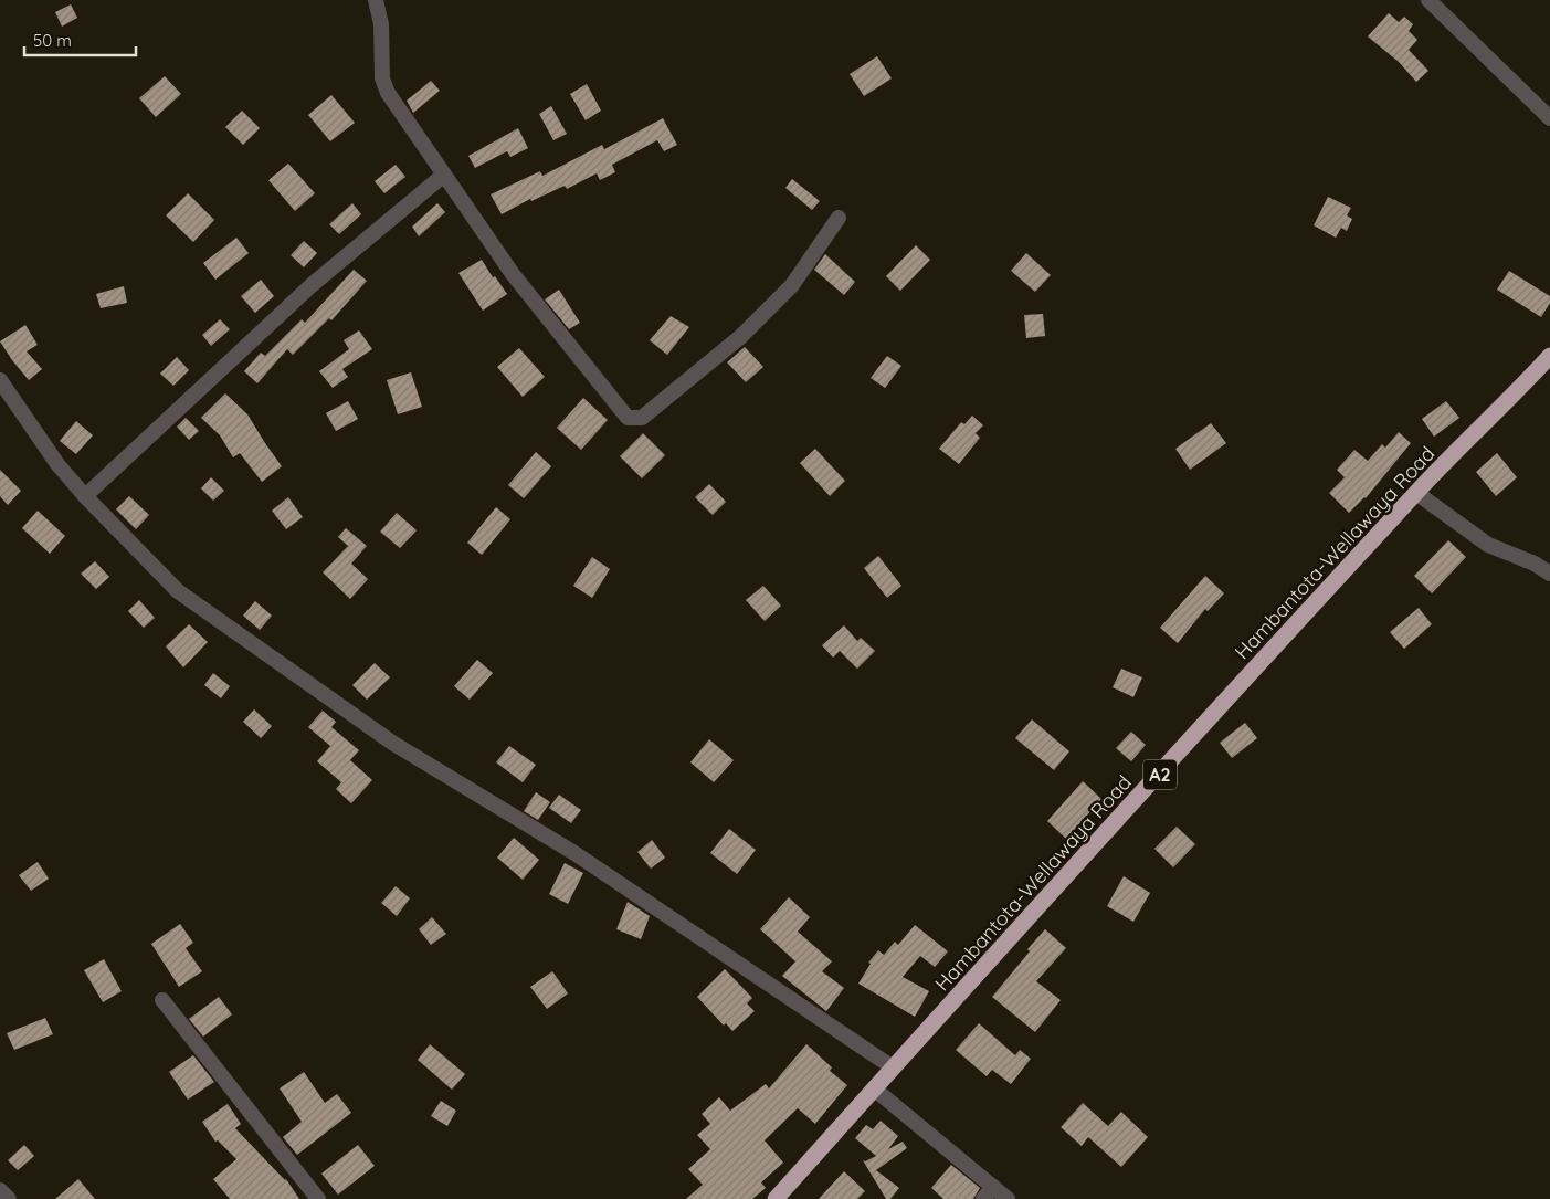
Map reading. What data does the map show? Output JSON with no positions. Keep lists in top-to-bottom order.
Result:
{
  "streets": {
    "highway": ["Hambantota-Wellawaya Road", "A2"]
  },
  "scale_bar": "50 m"
}
